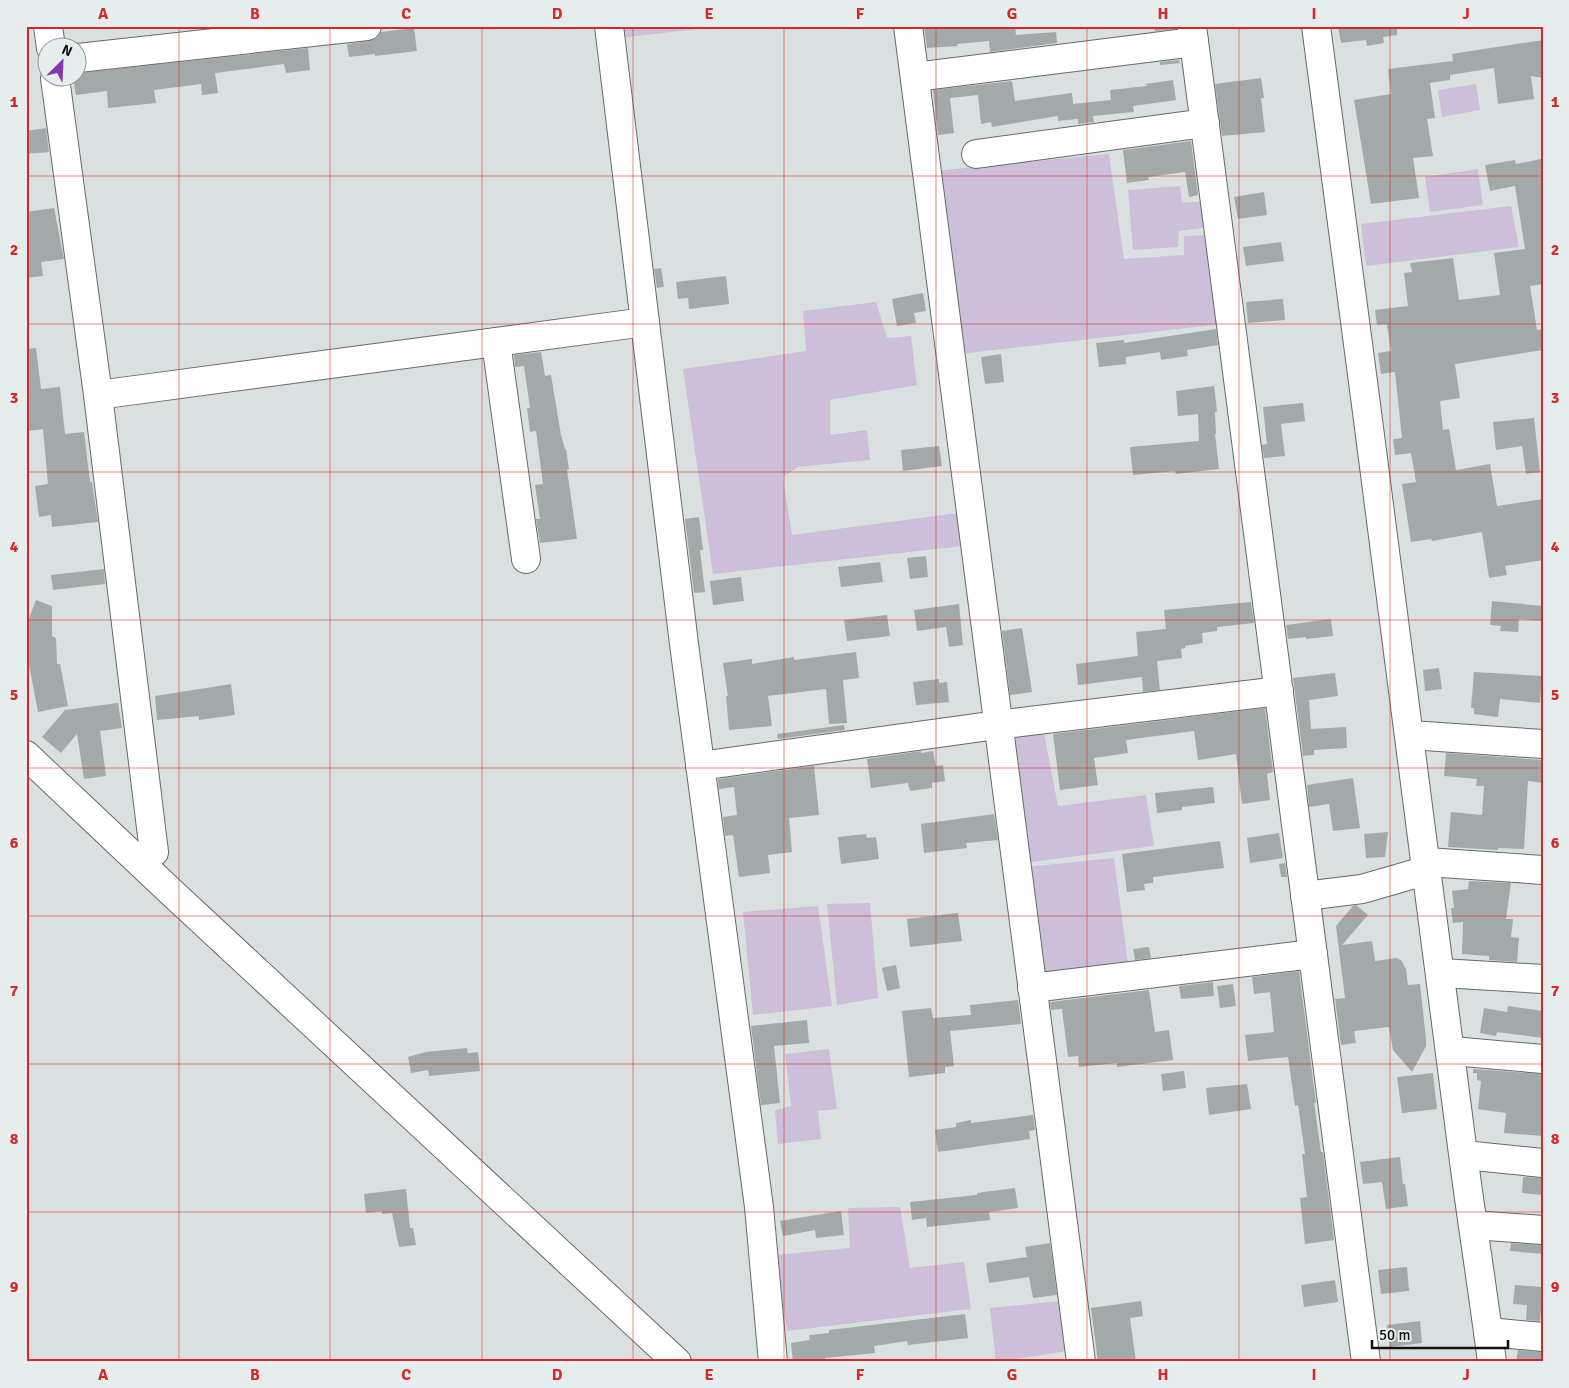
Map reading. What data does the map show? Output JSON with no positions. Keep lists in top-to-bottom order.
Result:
{
  "scale_bar": "50 m",
  "north": "top right",
  "grid": {
    "columns": [
      "A",
      "B",
      "C",
      "D",
      "E",
      "F",
      "G",
      "H",
      "I",
      "J"
    ],
    "rows": [
      "1",
      "2",
      "3",
      "4",
      "5",
      "6",
      "7",
      "8",
      "9"
    ]
  }
}
